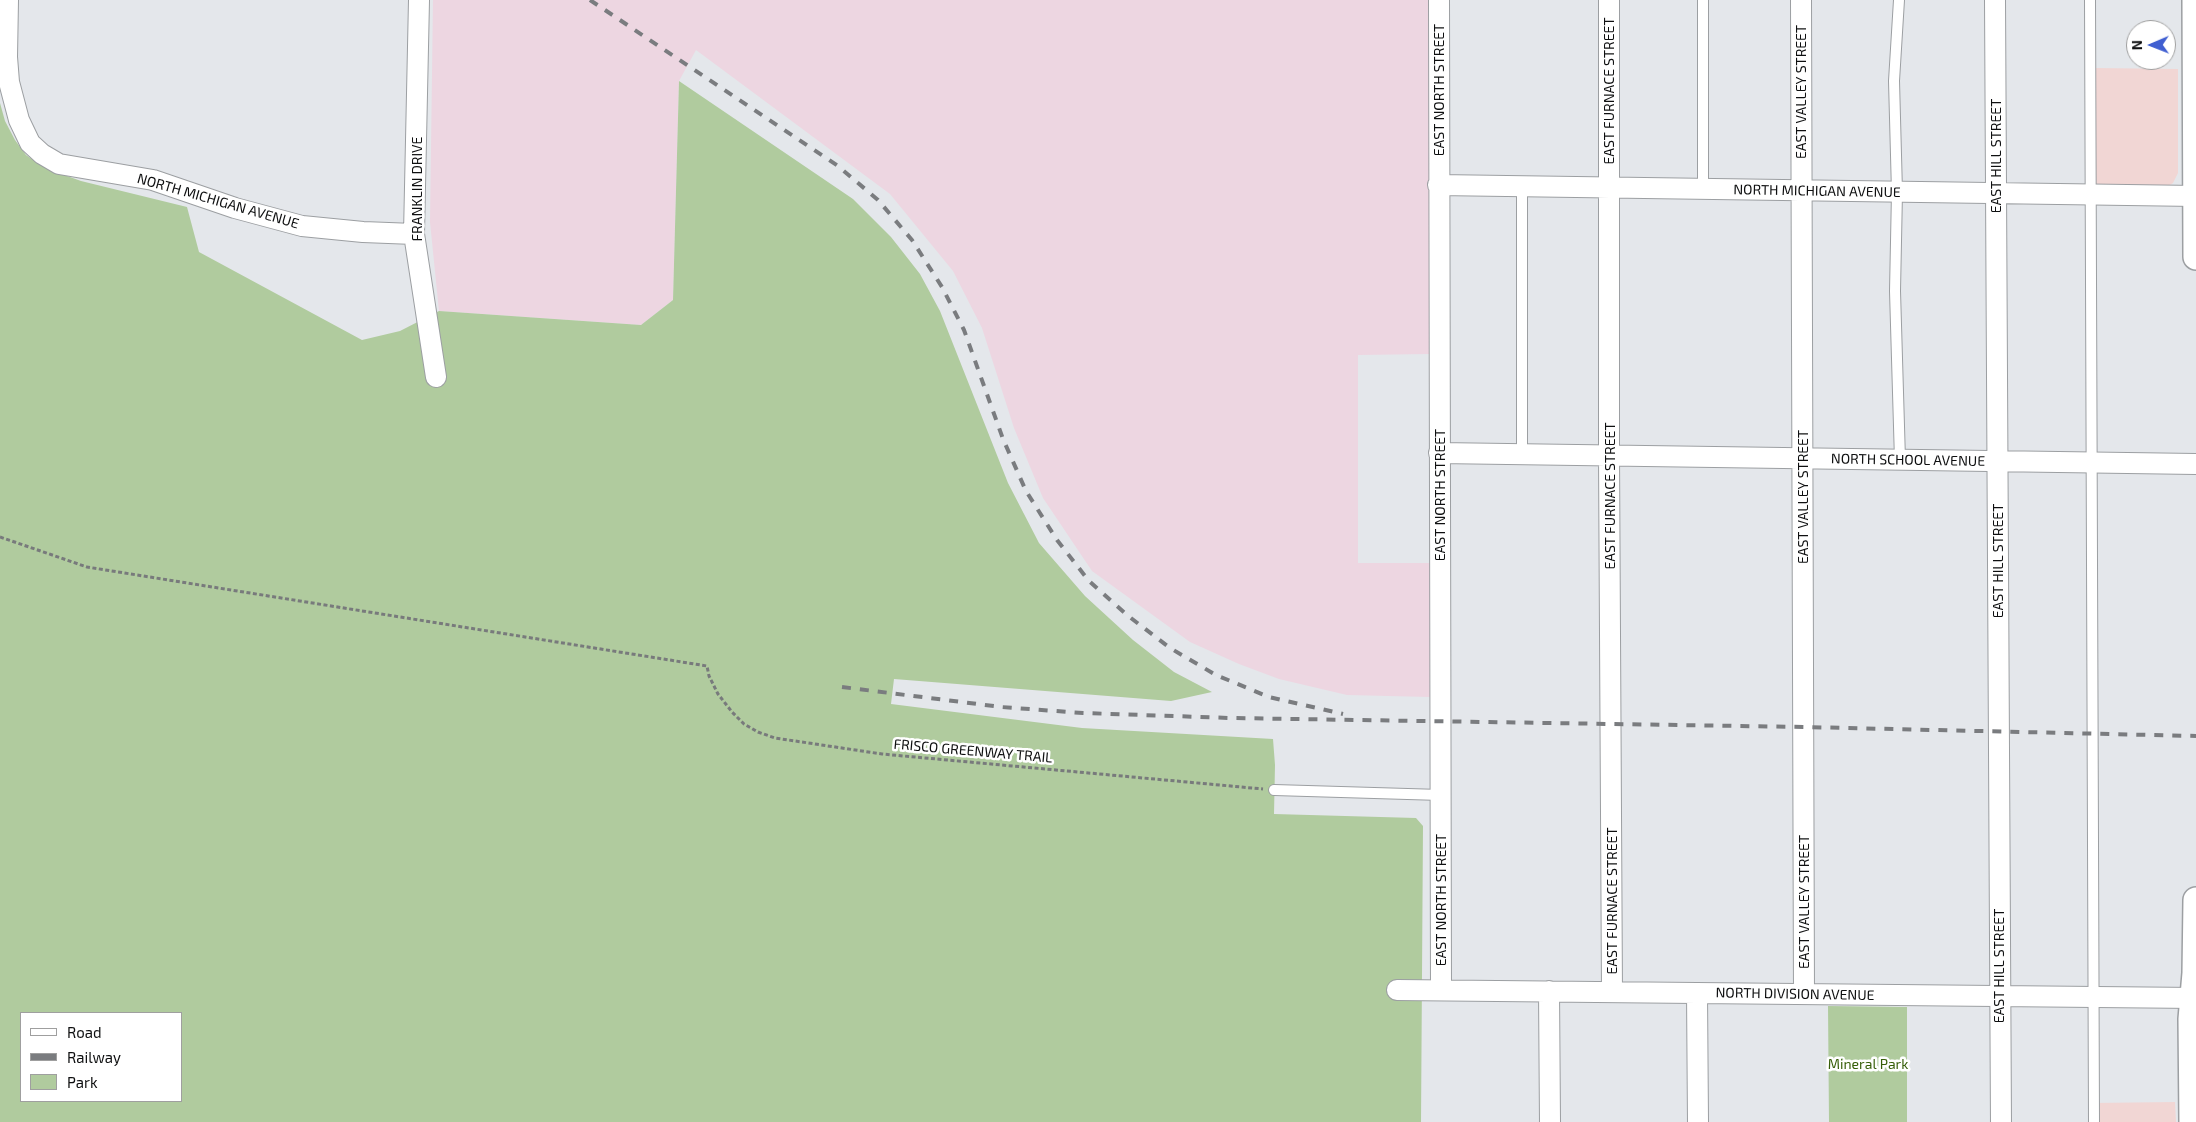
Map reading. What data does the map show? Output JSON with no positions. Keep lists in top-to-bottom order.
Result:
{
  "streets": {
    "street": [
      "EAST NORTH STREET",
      "EAST FURNACE STREET",
      "EAST VALLEY STREET",
      "EAST HILL STREET",
      "FRANKLIN DRIVE",
      "NORTH MICHIGAN AVENUE",
      "NORTH SCHOOL AVENUE",
      "NORTH DIVISION AVENUE"
    ],
    "path": ["FRISCO GREENWAY TRAIL"]
  },
  "crossings": [
    ["EAST NORTH STREET", "NORTH MICHIGAN AVENUE"],
    ["EAST NORTH STREET", "NORTH SCHOOL AVENUE"],
    ["EAST NORTH STREET", "NORTH DIVISION AVENUE"],
    ["EAST FURNACE STREET", "NORTH MICHIGAN AVENUE"],
    ["EAST FURNACE STREET", "NORTH SCHOOL AVENUE"],
    ["EAST FURNACE STREET", "NORTH DIVISION AVENUE"],
    ["EAST VALLEY STREET", "NORTH MICHIGAN AVENUE"],
    ["EAST VALLEY STREET", "NORTH SCHOOL AVENUE"],
    ["EAST VALLEY STREET", "NORTH DIVISION AVENUE"],
    ["EAST HILL STREET", "NORTH MICHIGAN AVENUE"],
    ["EAST HILL STREET", "NORTH SCHOOL AVENUE"],
    ["EAST HILL STREET", "NORTH DIVISION AVENUE"],
    ["FRANKLIN DRIVE", "NORTH MICHIGAN AVENUE"]
  ],
  "parks": ["Mineral Park"],
  "legend": ["Road", "Railway", "Park"],
  "north": "left"
}
